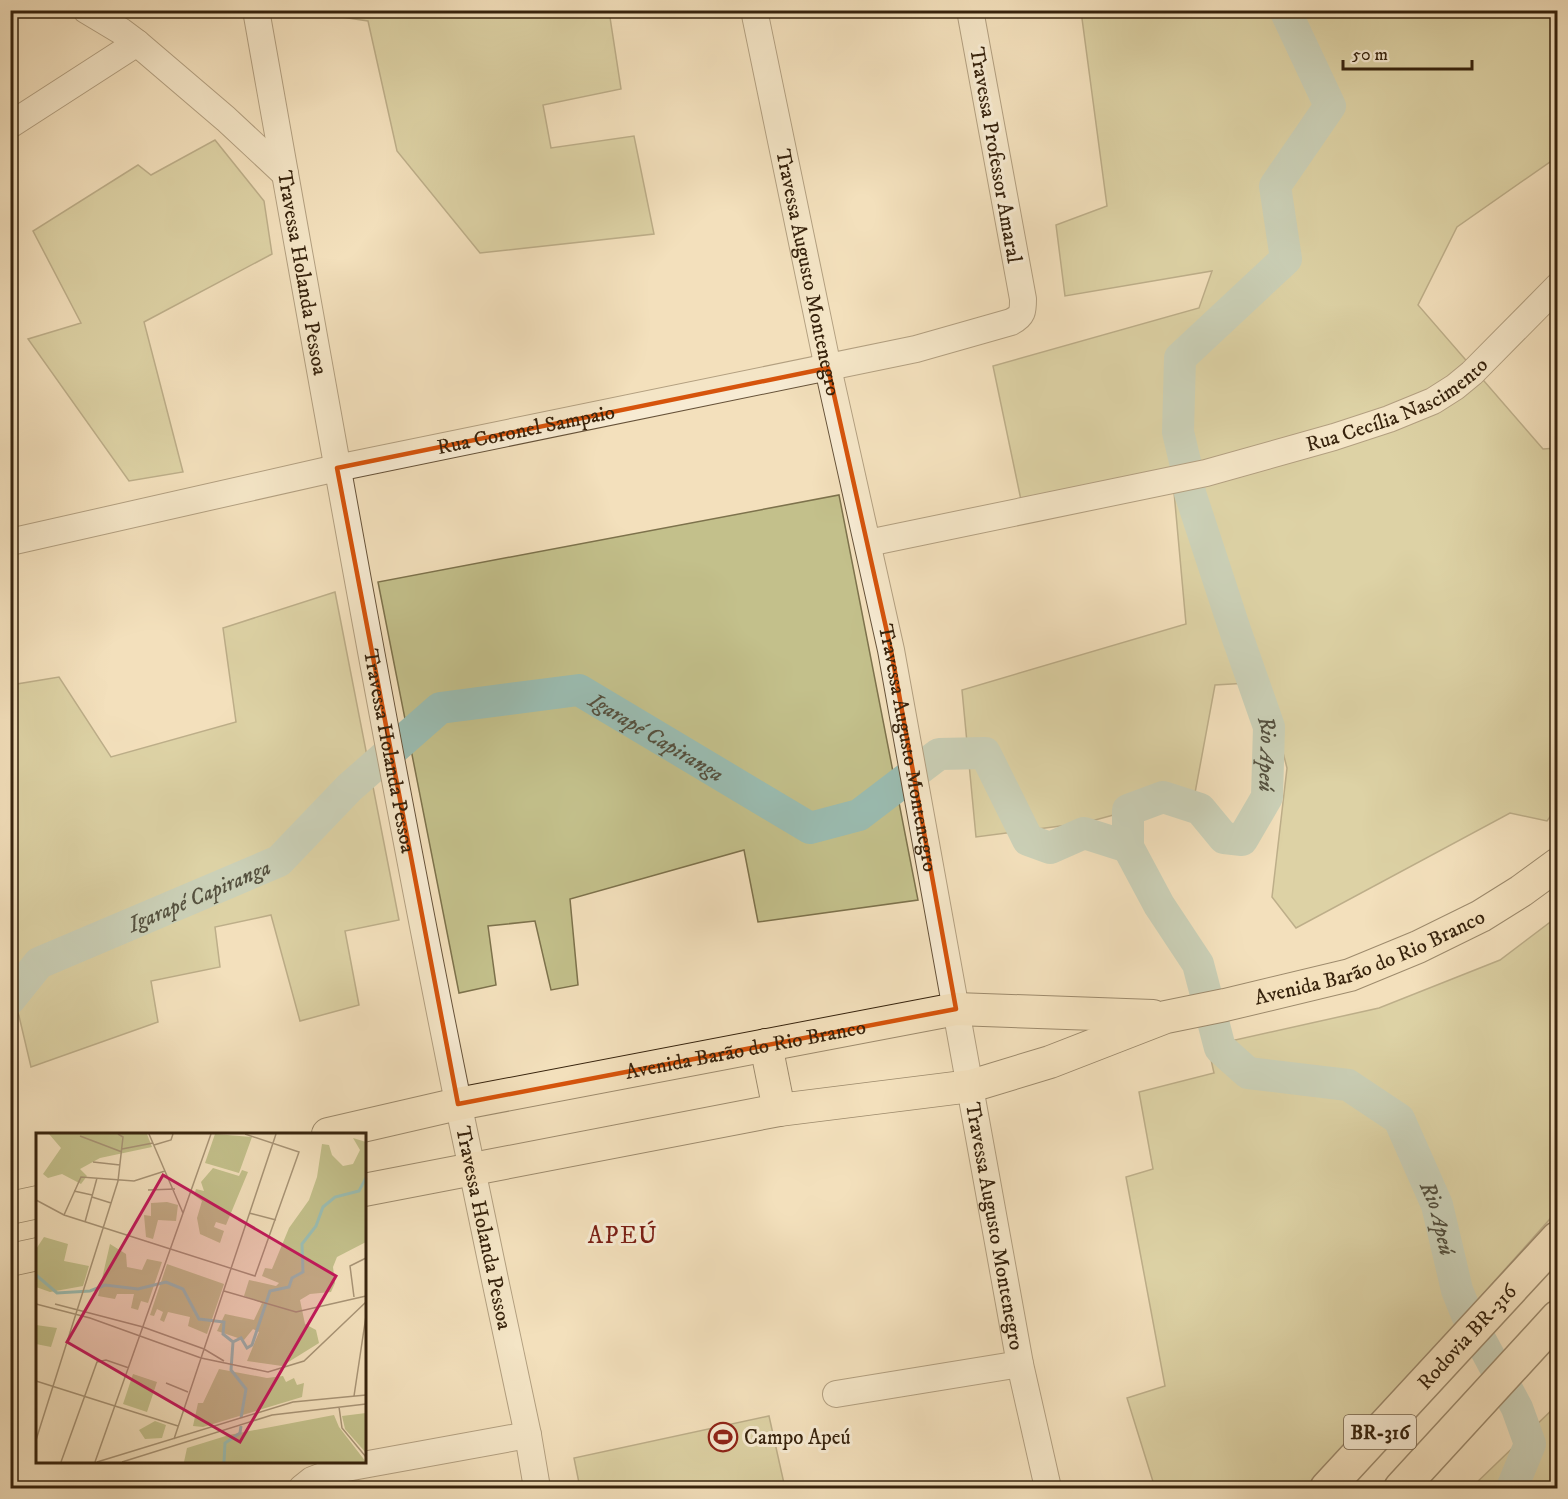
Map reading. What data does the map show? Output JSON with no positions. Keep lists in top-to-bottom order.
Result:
{
  "streets": {
    "highway": ["Rodovia BR-316", "BR-316"],
    "main road": ["Avenida Barão do Rio Branco"],
    "street": [
      "Travessa Professor Amaral",
      "Travessa Augusto Montenegro",
      "Travessa Holanda Pessoa",
      "Rua Cecília Nascimento",
      "Rua Coronel Sampaio"
    ]
  },
  "crossings": [
    ["Travessa Professor Amaral", "Rua Coronel Sampaio"],
    ["Travessa Augusto Montenegro", "Rua Cecília Nascimento"],
    ["Travessa Augusto Montenegro", "Rua Coronel Sampaio"],
    ["Travessa Augusto Montenegro", "Avenida Barão do Rio Branco"],
    ["Travessa Holanda Pessoa", "Rua Coronel Sampaio"],
    ["Travessa Holanda Pessoa", "Avenida Barão do Rio Branco"]
  ],
  "districts": ["APEÚ"],
  "water": ["Igarapé Capiranga", "Rio Apeú"],
  "places": {
    "sports": ["Campo Apeú"]
  },
  "scale_bar": "50 m"
}
